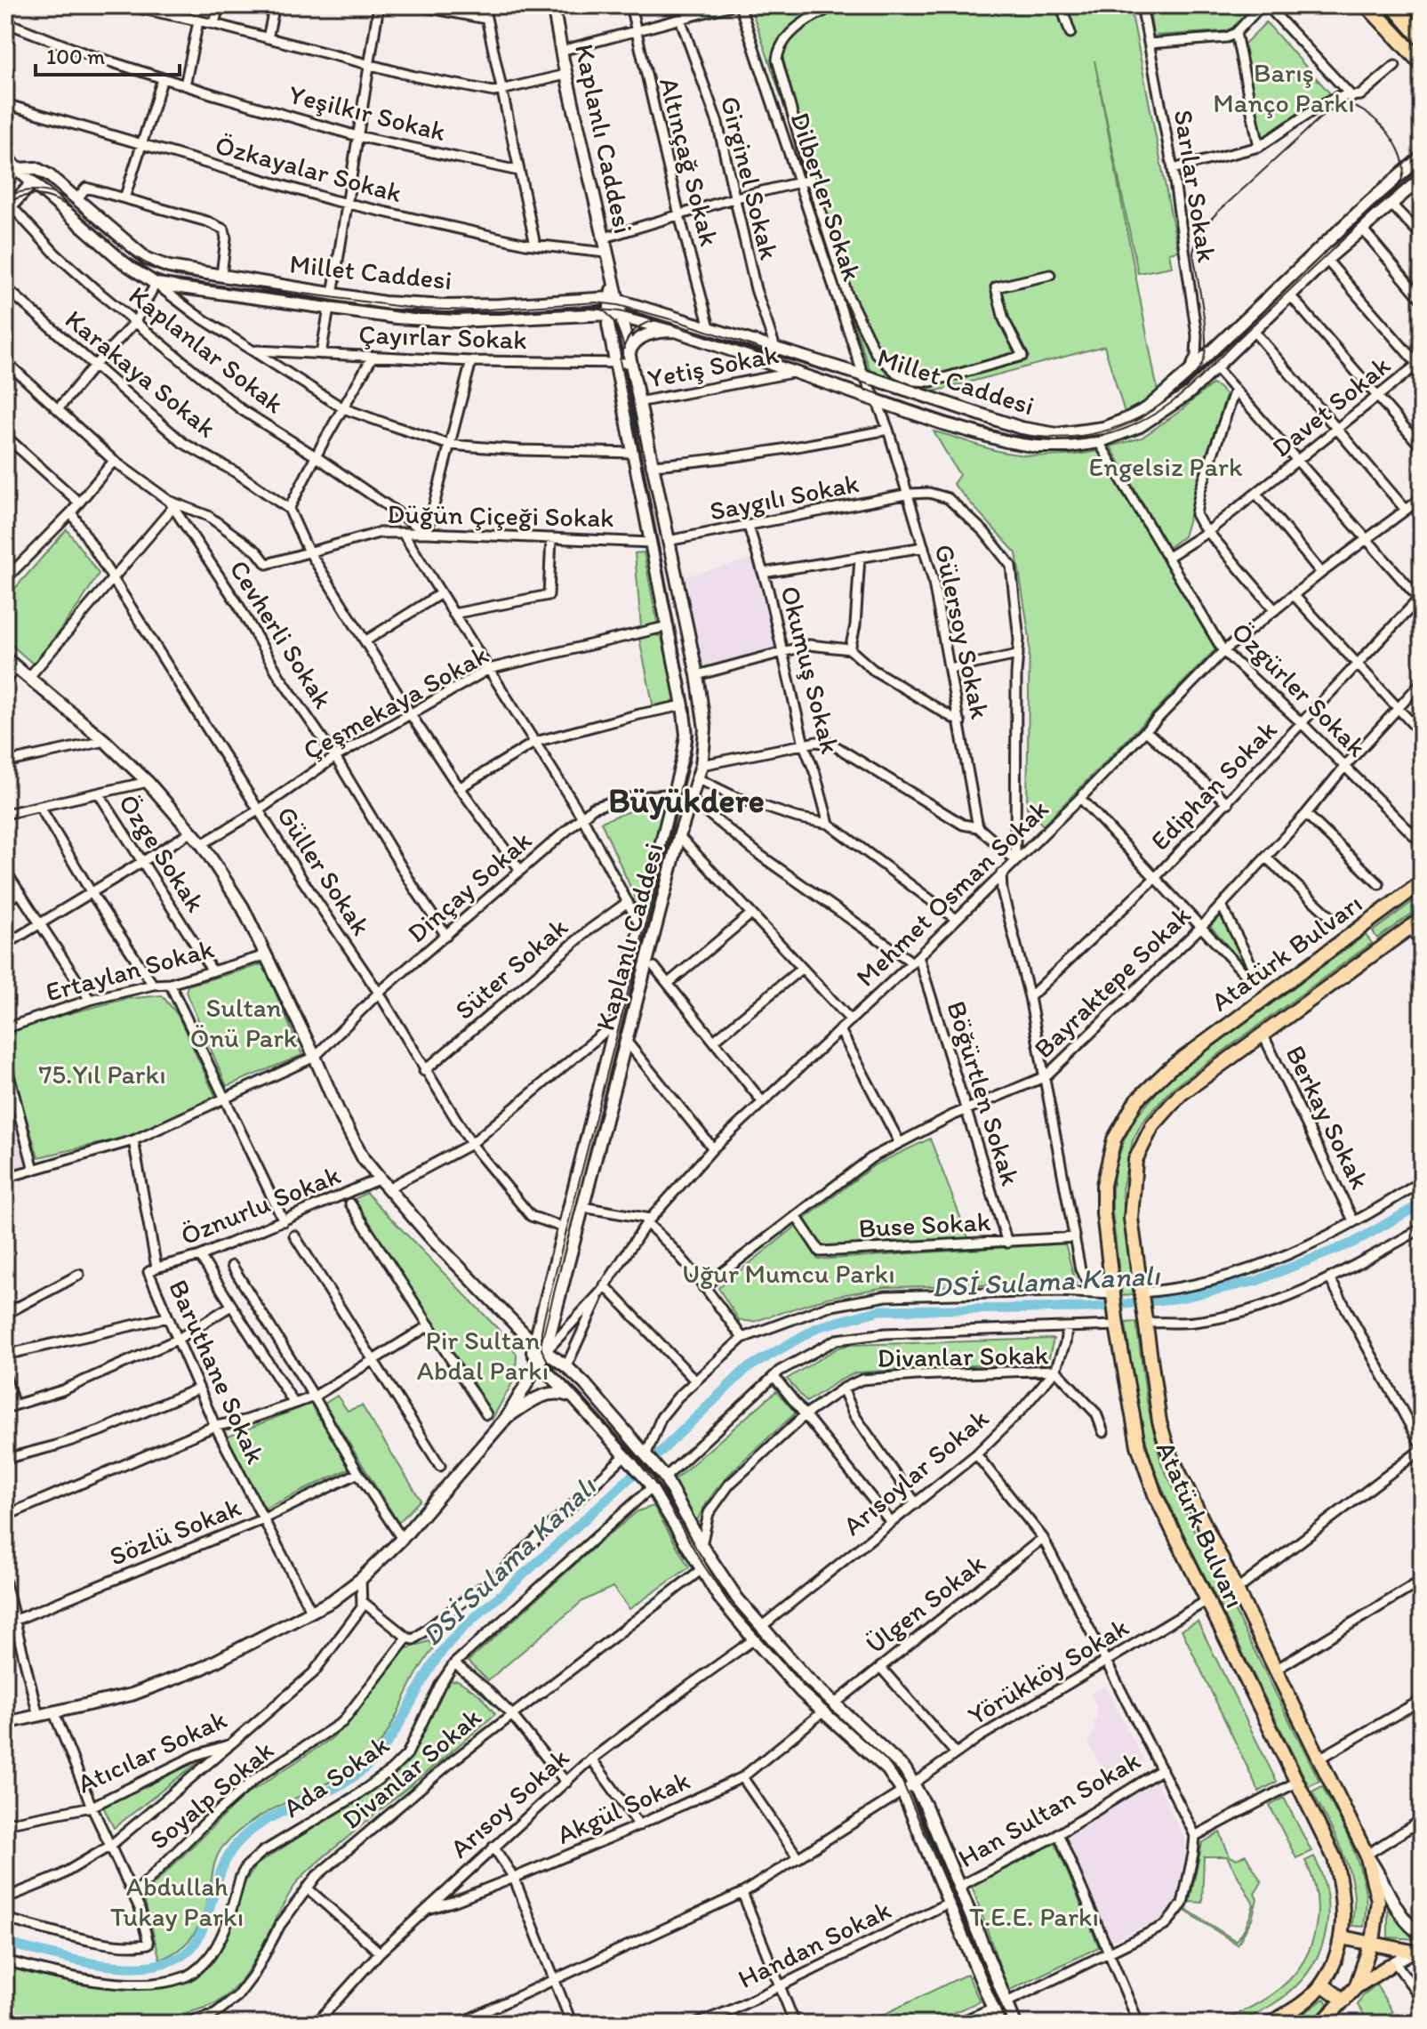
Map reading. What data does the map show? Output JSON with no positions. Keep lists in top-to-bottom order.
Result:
{
  "streets": {
    "main road": ["Kaplanlı Caddesi", "Millet Caddesi", "Atatürk Bulvarı"],
    "street": [
      "Yeşilkır Sokak",
      "Altınçağ Sokak",
      "Özkayalar Sokak",
      "Girginel Sokak",
      "Sarılar Sokak",
      "Dilberler Sokak",
      "Çayırlar Sokak",
      "Kaplanlar Sokak",
      "Yetiş Sokak",
      "Karakaya Sokak",
      "Davet Sokak",
      "Saygılı Sokak",
      "Düğün Çiçeği Sokak",
      "Gülersoy Sokak",
      "Cevherli Sokak",
      "Okumuş Sokak",
      "Özgürler Sokak",
      "Çeşmekaya Sokak",
      "Ediphan Sokak",
      "Özge Sokak",
      "Güller Sokak",
      "Dinçay Sokak",
      "Mehmet Osman Sokak",
      "Süter Sokak",
      "Ertaylan Sokak",
      "Bayraktepe Sokak",
      "Böğürtlen Sokak",
      "Berkay Sokak",
      "Öznurlu Sokak",
      "Buse Sokak",
      "Divanlar Sokak",
      "Baruthane Sokak",
      "Arısoylar Sokak",
      "Sözlü Sokak",
      "Ülgen Sokak",
      "Yörükköy Sokak",
      "Atıcılar Sokak",
      "Ada Sokak",
      "Soyalp Sokak",
      "Arısoy Sokak",
      "Akgül Sokak",
      "Han Sultan Sokak",
      "Handan Sokak"
    ]
  },
  "crossings": [
    ["Kaplanlı Caddesi", "Özkayalar Sokak"],
    ["Kaplanlı Caddesi", "Millet Caddesi"],
    ["Kaplanlı Caddesi", "Çayırlar Sokak"],
    ["Kaplanlı Caddesi", "Yetiş Sokak"],
    ["Kaplanlı Caddesi", "Saygılı Sokak"],
    ["Kaplanlı Caddesi", "Düğün Çiçeği Sokak"],
    ["Kaplanlı Caddesi", "Çeşmekaya Sokak"],
    ["Kaplanlı Caddesi", "Güller Sokak"],
    ["Kaplanlı Caddesi", "Dinçay Sokak"],
    ["Kaplanlı Caddesi", "Mehmet Osman Sokak"],
    ["Kaplanlı Caddesi", "Öznurlu Sokak"],
    ["Altınçağ Sokak", "Millet Caddesi"],
    ["Girginel Sokak", "Millet Caddesi"],
    ["Sarılar Sokak", "Millet Caddesi"],
    ["Dilberler Sokak", "Millet Caddesi"],
    ["Dilberler Sokak", "Gülersoy Sokak"],
    ["Millet Caddesi", "Çayırlar Sokak"],
    ["Millet Caddesi", "Yetiş Sokak"],
    ["Millet Caddesi", "Gülersoy Sokak"],
    ["Millet Caddesi", "Özgürler Sokak"],
    ["Kaplanlar Sokak", "Düğün Çiçeği Sokak"],
    ["Davet Sokak", "Özgürler Sokak"],
    ["Saygılı Sokak", "Gülersoy Sokak"],
    ["Saygılı Sokak", "Okumuş Sokak"],
    ["Saygılı Sokak", "Mehmet Osman Sokak"],
    ["Düğün Çiçeği Sokak", "Cevherli Sokak"],
    ["Cevherli Sokak", "Çeşmekaya Sokak"],
    ["Cevherli Sokak", "Dinçay Sokak"],
    ["Özgürler Sokak", "Ediphan Sokak"],
    ["Özgürler Sokak", "Mehmet Osman Sokak"],
    ["Özgürler Sokak", "Bayraktepe Sokak"],
    ["Çeşmekaya Sokak", "Güller Sokak"],
    ["Özge Sokak", "Ertaylan Sokak"],
    ["Güller Sokak", "Dinçay Sokak"],
    ["Güller Sokak", "Süter Sokak"],
    ["Güller Sokak", "Öznurlu Sokak"],
    ["Mehmet Osman Sokak", "Böğürtlen Sokak"],
    ["Atatürk Bulvarı", "Berkay Sokak"],
    ["Atatürk Bulvarı", "Yörükköy Sokak"],
    ["Bayraktepe Sokak", "Böğürtlen Sokak"],
    ["Bayraktepe Sokak", "Buse Sokak"],
    ["Böğürtlen Sokak", "Buse Sokak"],
    ["Öznurlu Sokak", "Baruthane Sokak"],
    ["Divanlar Sokak", "Arısoylar Sokak"],
    ["Baruthane Sokak", "Sözlü Sokak"],
    ["Arısoy Sokak", "Akgül Sokak"]
  ],
  "districts": ["Büyükdere"],
  "water": ["DSİ Sulama Kanalı"],
  "parks": [
    "Barış Manço Parkı",
    "Engelsiz Park",
    "Sultan Önü Park",
    "75.Yıl Parkı",
    "Uğur Mumcu Parkı",
    "Pir Sultan Abdal Parkı",
    "Abdullah Tukay Parkı",
    "T.E.E. Parkı"
  ],
  "scale_bar": "100 m"
}
